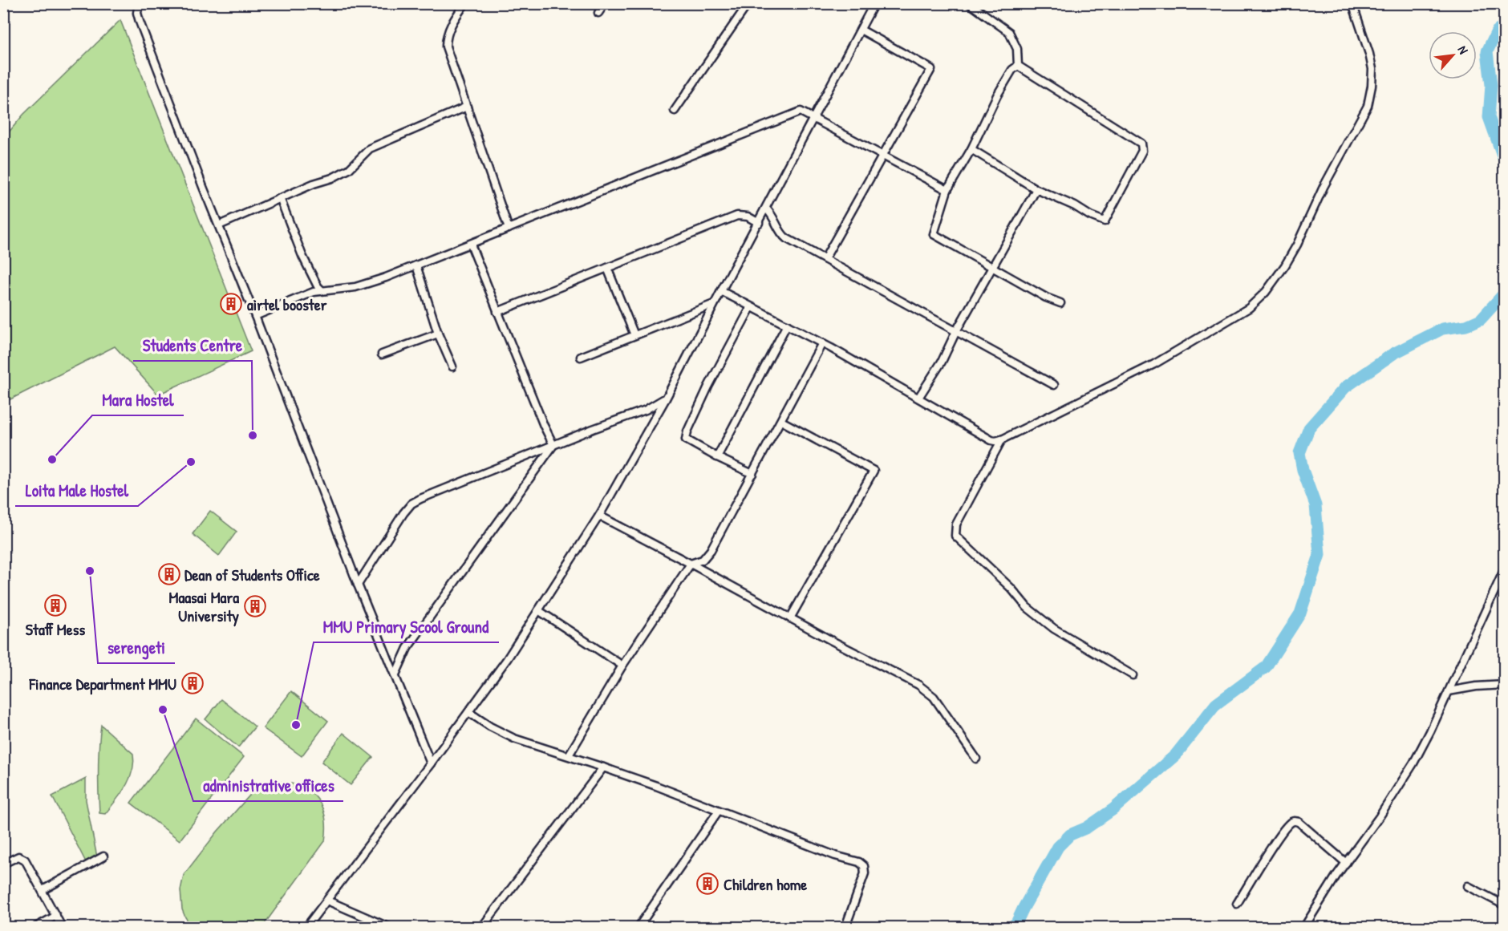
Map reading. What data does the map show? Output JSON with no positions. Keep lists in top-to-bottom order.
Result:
{
  "places": {
    "building": [
      "airtel booster",
      "Dean of Students Office",
      "Staff Mess",
      "Maasai Mara University",
      "Finance Department MMU",
      "Children home"
    ],
    "other": [
      "Students Centre",
      "Mara Hostel",
      "Loita Male Hostel",
      "serengeti",
      "administrative offices",
      "MMU Primary Scool Ground"
    ]
  },
  "north": "top right"
}
